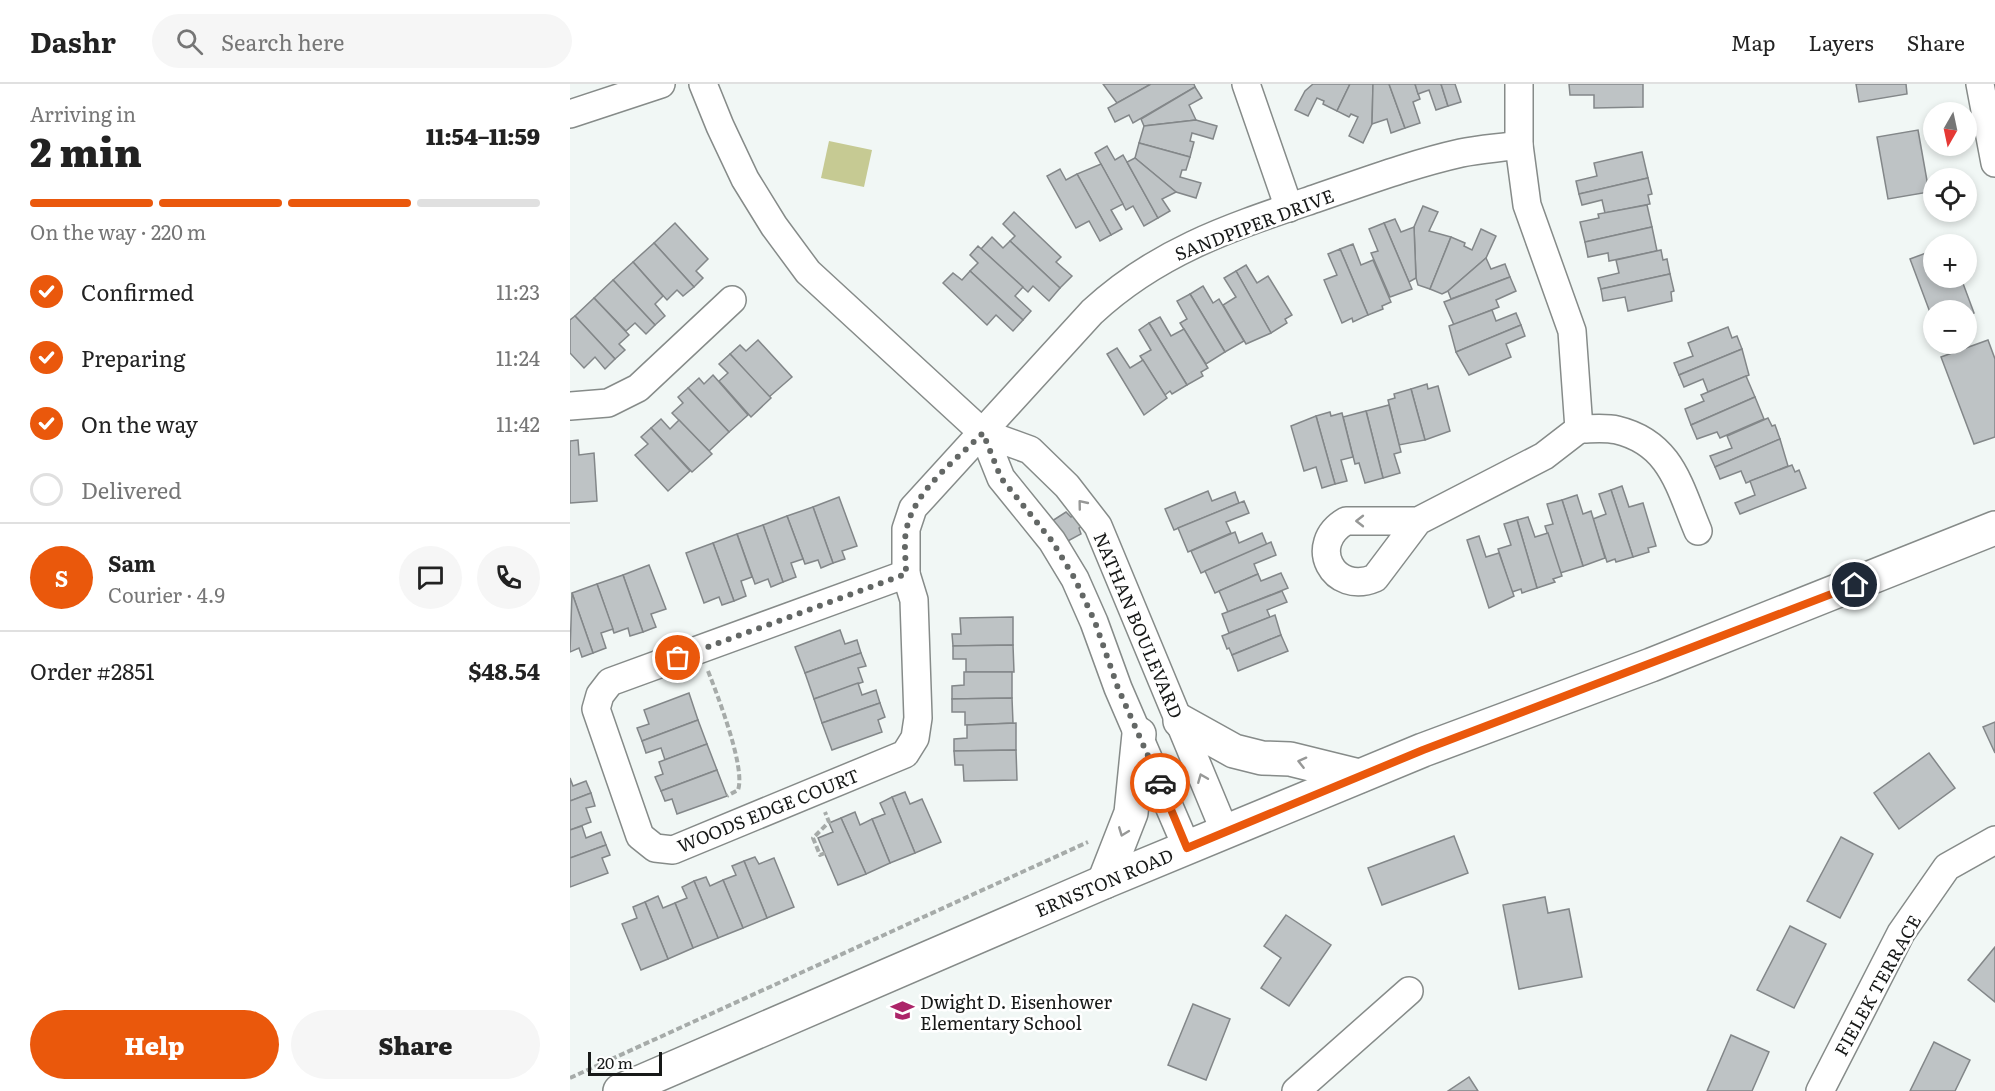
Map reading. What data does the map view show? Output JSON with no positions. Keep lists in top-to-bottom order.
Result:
{
  "streets": {
    "street": [
      "SANDPIPER DRIVE",
      "NATHAN BOULEVARD",
      "WOODS EDGE COURT",
      "ERNSTON ROAD",
      "FIELEK TERRACE"
    ]
  },
  "crossings": [
    ["SANDPIPER DRIVE", "NATHAN BOULEVARD"],
    ["SANDPIPER DRIVE", "WOODS EDGE COURT"],
    ["NATHAN BOULEVARD", "WOODS EDGE COURT"],
    ["NATHAN BOULEVARD", "ERNSTON ROAD"]
  ],
  "places": {
    "school or university": ["Dwight D. Eisenhower Elementary School"]
  },
  "scale_bar": "20 m",
  "north": "bottom",
  "page": {
    "header": "Dashr",
    "search": "Search here",
    "nav": ["Map", "Layers", "Share"],
    "heading": ["2 min", "Arriving in", "11:54–11:59"],
    "panel": [
      "Sam",
      "Courier · 4.9",
      "Order #2851",
      "$48.54"
    ],
    "map_buttons": ["+", "−"],
    "bar": "On the way · 220 m",
    "list": [
      ["Confirmed", "11:23"],
      ["Preparing", "11:24"],
      ["On the way", "11:42"],
      "Delivered"
    ],
    "round": "S",
    "buttons": ["Help", "Share"],
    "scale": "20 m"
  }
}
